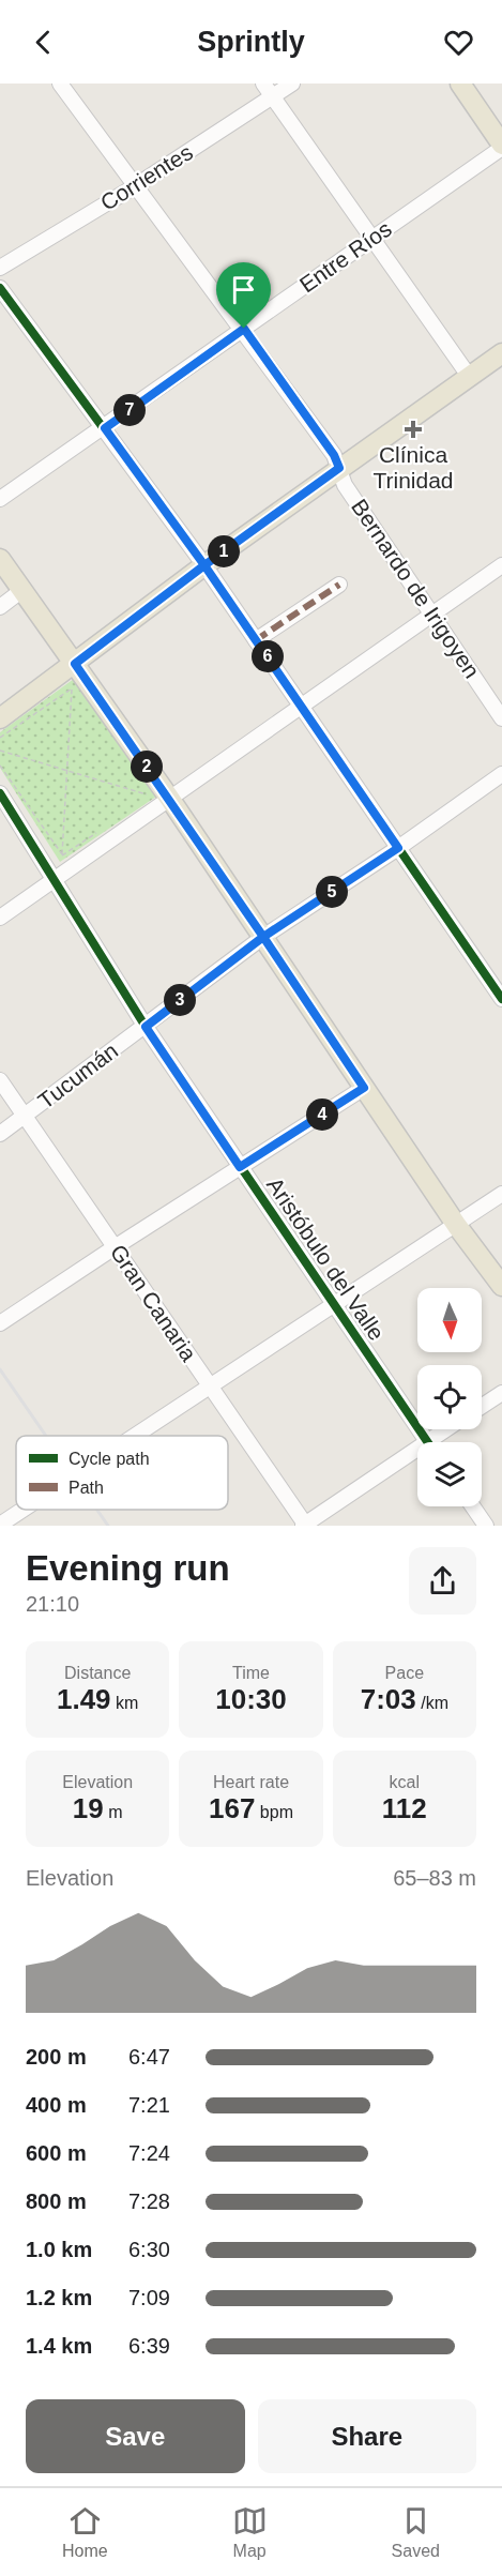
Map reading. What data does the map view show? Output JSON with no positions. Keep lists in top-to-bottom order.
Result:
{
  "streets": {
    "street": [
      "Corrientes",
      "Entre Ríos",
      "Bernardo de Irigoyen",
      "Tucumán",
      "Aristóbulo del Valle",
      "Gran Canaria"
    ]
  },
  "crossings": [
    ["Corrientes", "Bernardo de Irigoyen"],
    ["Entre Ríos", "Bernardo de Irigoyen"],
    ["Tucumán", "Aristóbulo del Valle"],
    ["Tucumán", "Gran Canaria"]
  ],
  "places": {
    "health": ["Clínica Trinidad"]
  },
  "legend": ["Cycle path", "Path"],
  "north": "bottom",
  "page": {
    "header": "Sprintly",
    "pins": [
      "7",
      "1",
      "6",
      "2",
      "5",
      "3",
      "4"
    ],
    "heading": ["Evening run", "21:10"],
    "stats": [
      ["Distance", "1.49 km"],
      ["Time", "10:30"],
      ["Pace", "7:03 /km"],
      ["Elevation", "19 m"],
      ["Heart rate", "167 bpm"],
      ["kcal", "112"]
    ],
    "chart": ["Elevation", "65–83 m"],
    "list": [
      {
        "name": "200 m",
        "note": "6:47"
      },
      {
        "name": "400 m",
        "note": "7:21"
      },
      {
        "name": "600 m",
        "note": "7:24"
      },
      {
        "name": "800 m",
        "note": "7:28"
      },
      {
        "name": "1.0 km",
        "note": "6:30"
      },
      {
        "name": "1.2 km",
        "note": "7:09"
      },
      {
        "name": "1.4 km",
        "note": "6:39"
      }
    ],
    "buttons": ["Save", "Share"],
    "tabs": ["Home", "Map", "Saved"]
  }
}
